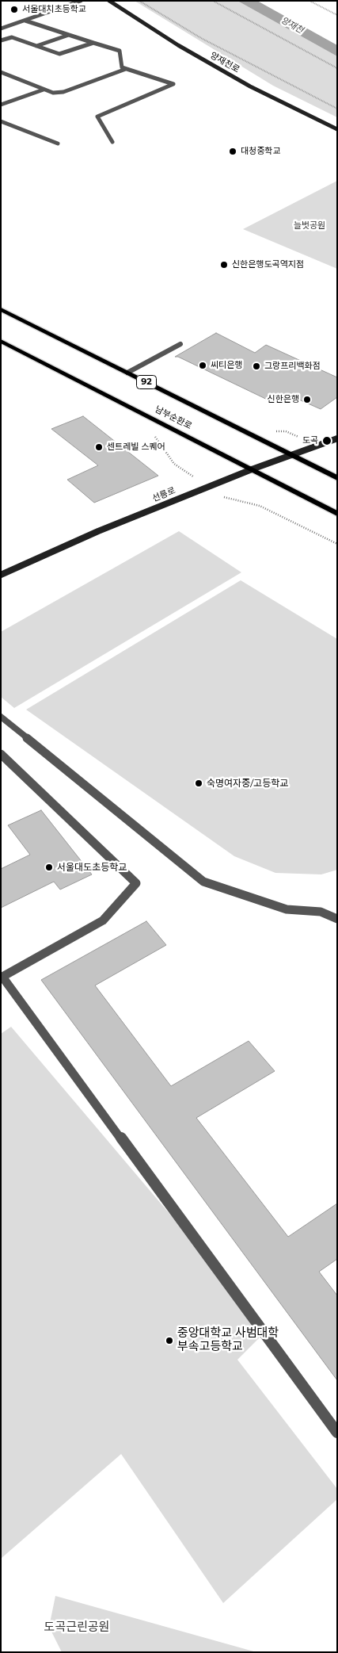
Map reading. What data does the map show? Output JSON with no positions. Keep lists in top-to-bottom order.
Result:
{
  "streets": {
    "main road": ["92", "남부순환로"],
    "street": ["양재천로", "선릉로"]
  },
  "crossings": [
    ["남부순환로", "선릉로"]
  ],
  "water": ["양재천"],
  "parks": ["늘벗공원", "도곡근린공원"],
  "places": [
    "서울대치초등학교",
    "대청중학교",
    "신한은행도곡역지점",
    "씨티은행",
    "그랑프리백화점",
    "신한은행",
    "도곡",
    "센트레빌 스퀘어",
    "숙명여자중/고등학교",
    "서울대도초등학교",
    "중앙대학교 사범대학 부속고등학교"
  ]
}
